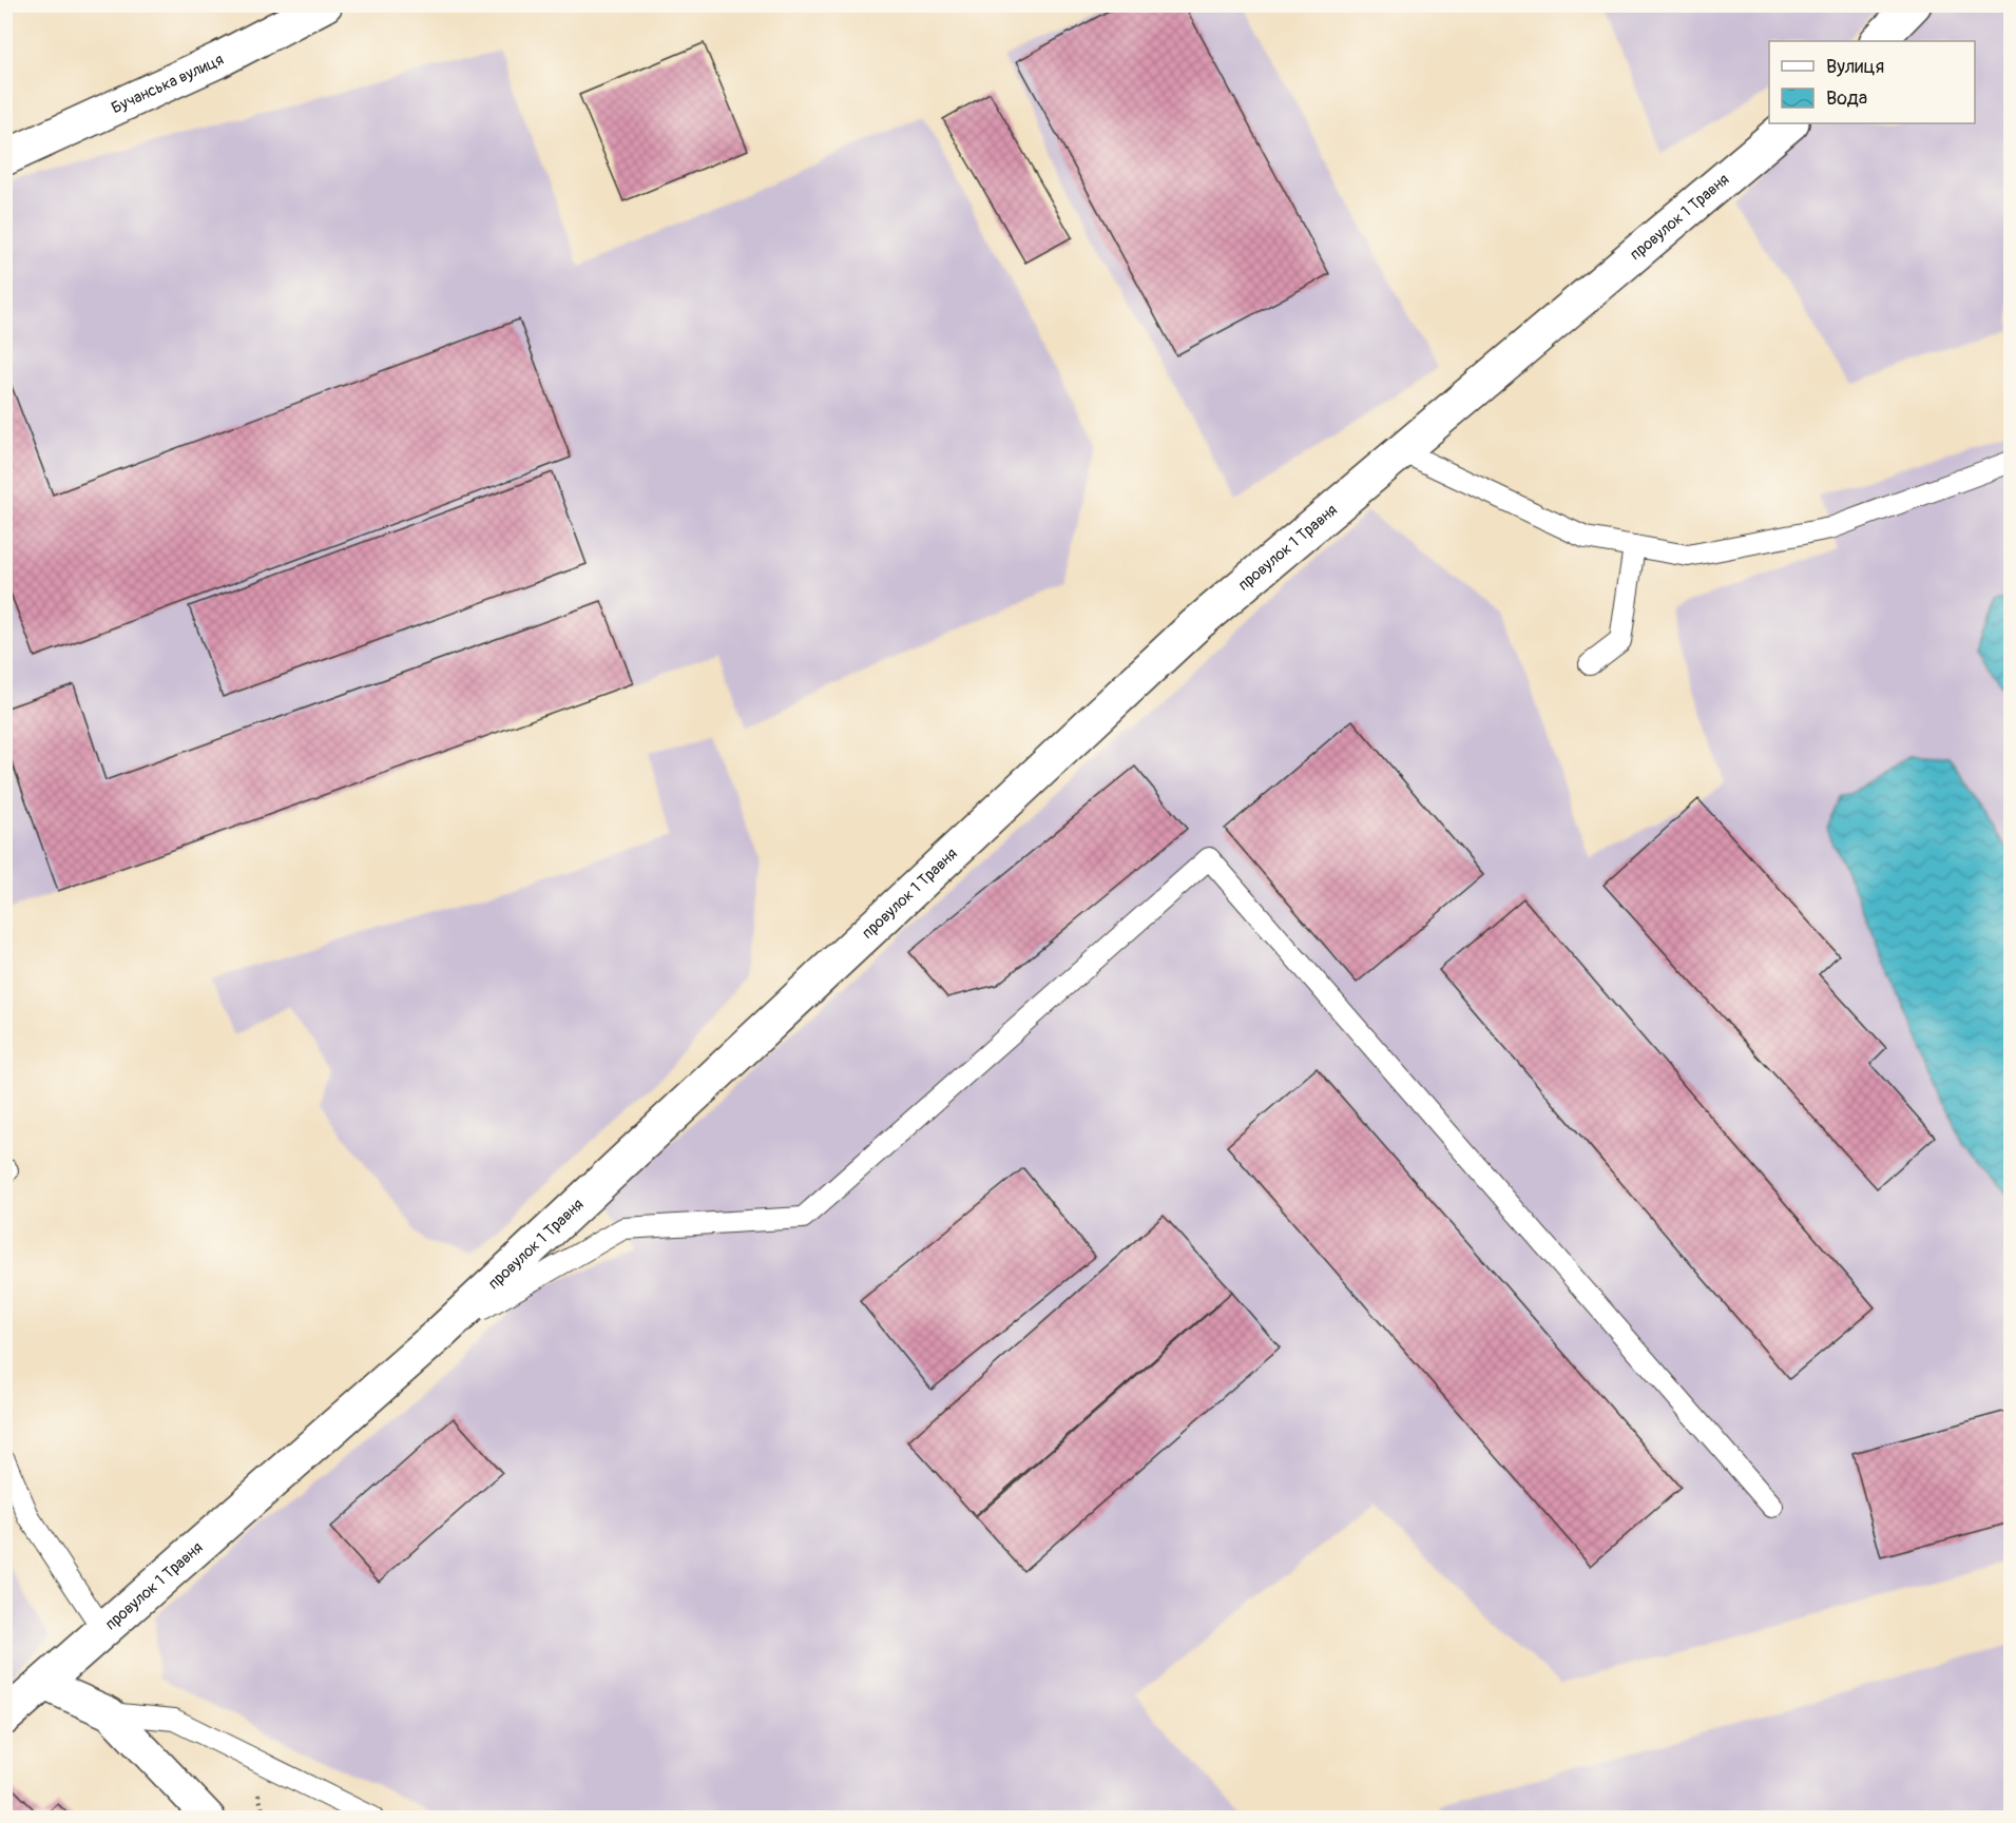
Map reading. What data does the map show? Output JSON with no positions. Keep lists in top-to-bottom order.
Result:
{
  "streets": {
    "street": ["Бучанська вулиця", "провулок 1 Травня"]
  },
  "legend": ["Вулиця", "Вода"]
}
